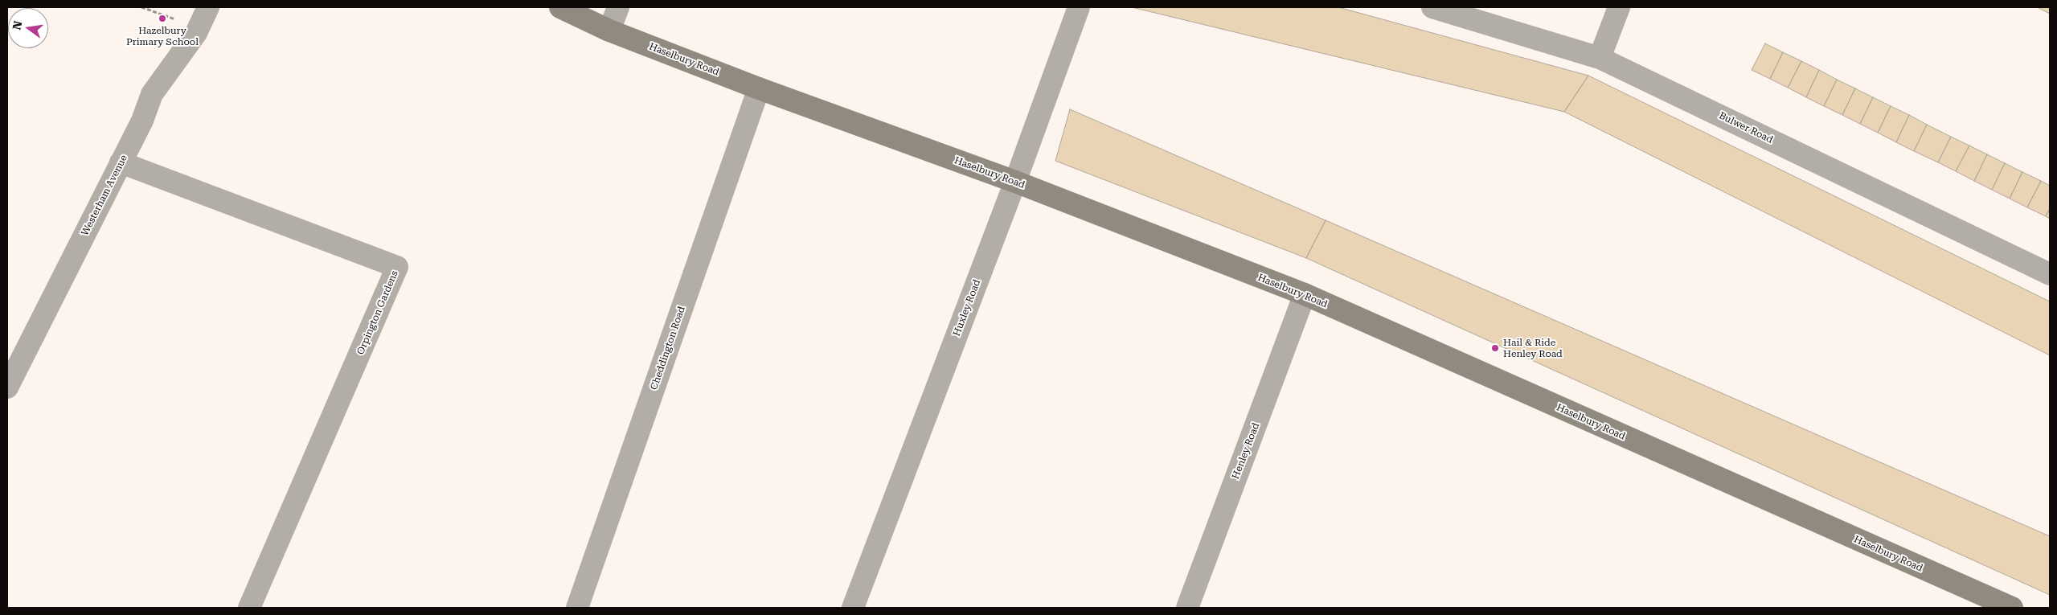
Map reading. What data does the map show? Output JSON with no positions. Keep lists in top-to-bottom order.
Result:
{
  "streets": {
    "street": [
      "Haselbury Road",
      "Bulwer Road",
      "Westerham Avenue",
      "Huxley Road",
      "Orpington Gardens",
      "Cheddington Road",
      "Henley Road"
    ]
  },
  "crossings": [
    ["Haselbury Road", "Huxley Road"],
    ["Haselbury Road", "Cheddington Road"],
    ["Haselbury Road", "Henley Road"],
    ["Westerham Avenue", "Orpington Gardens"]
  ],
  "places": ["Hazelbury Primary School", "Hail & Ride Henley Road"],
  "north": "left"
}
